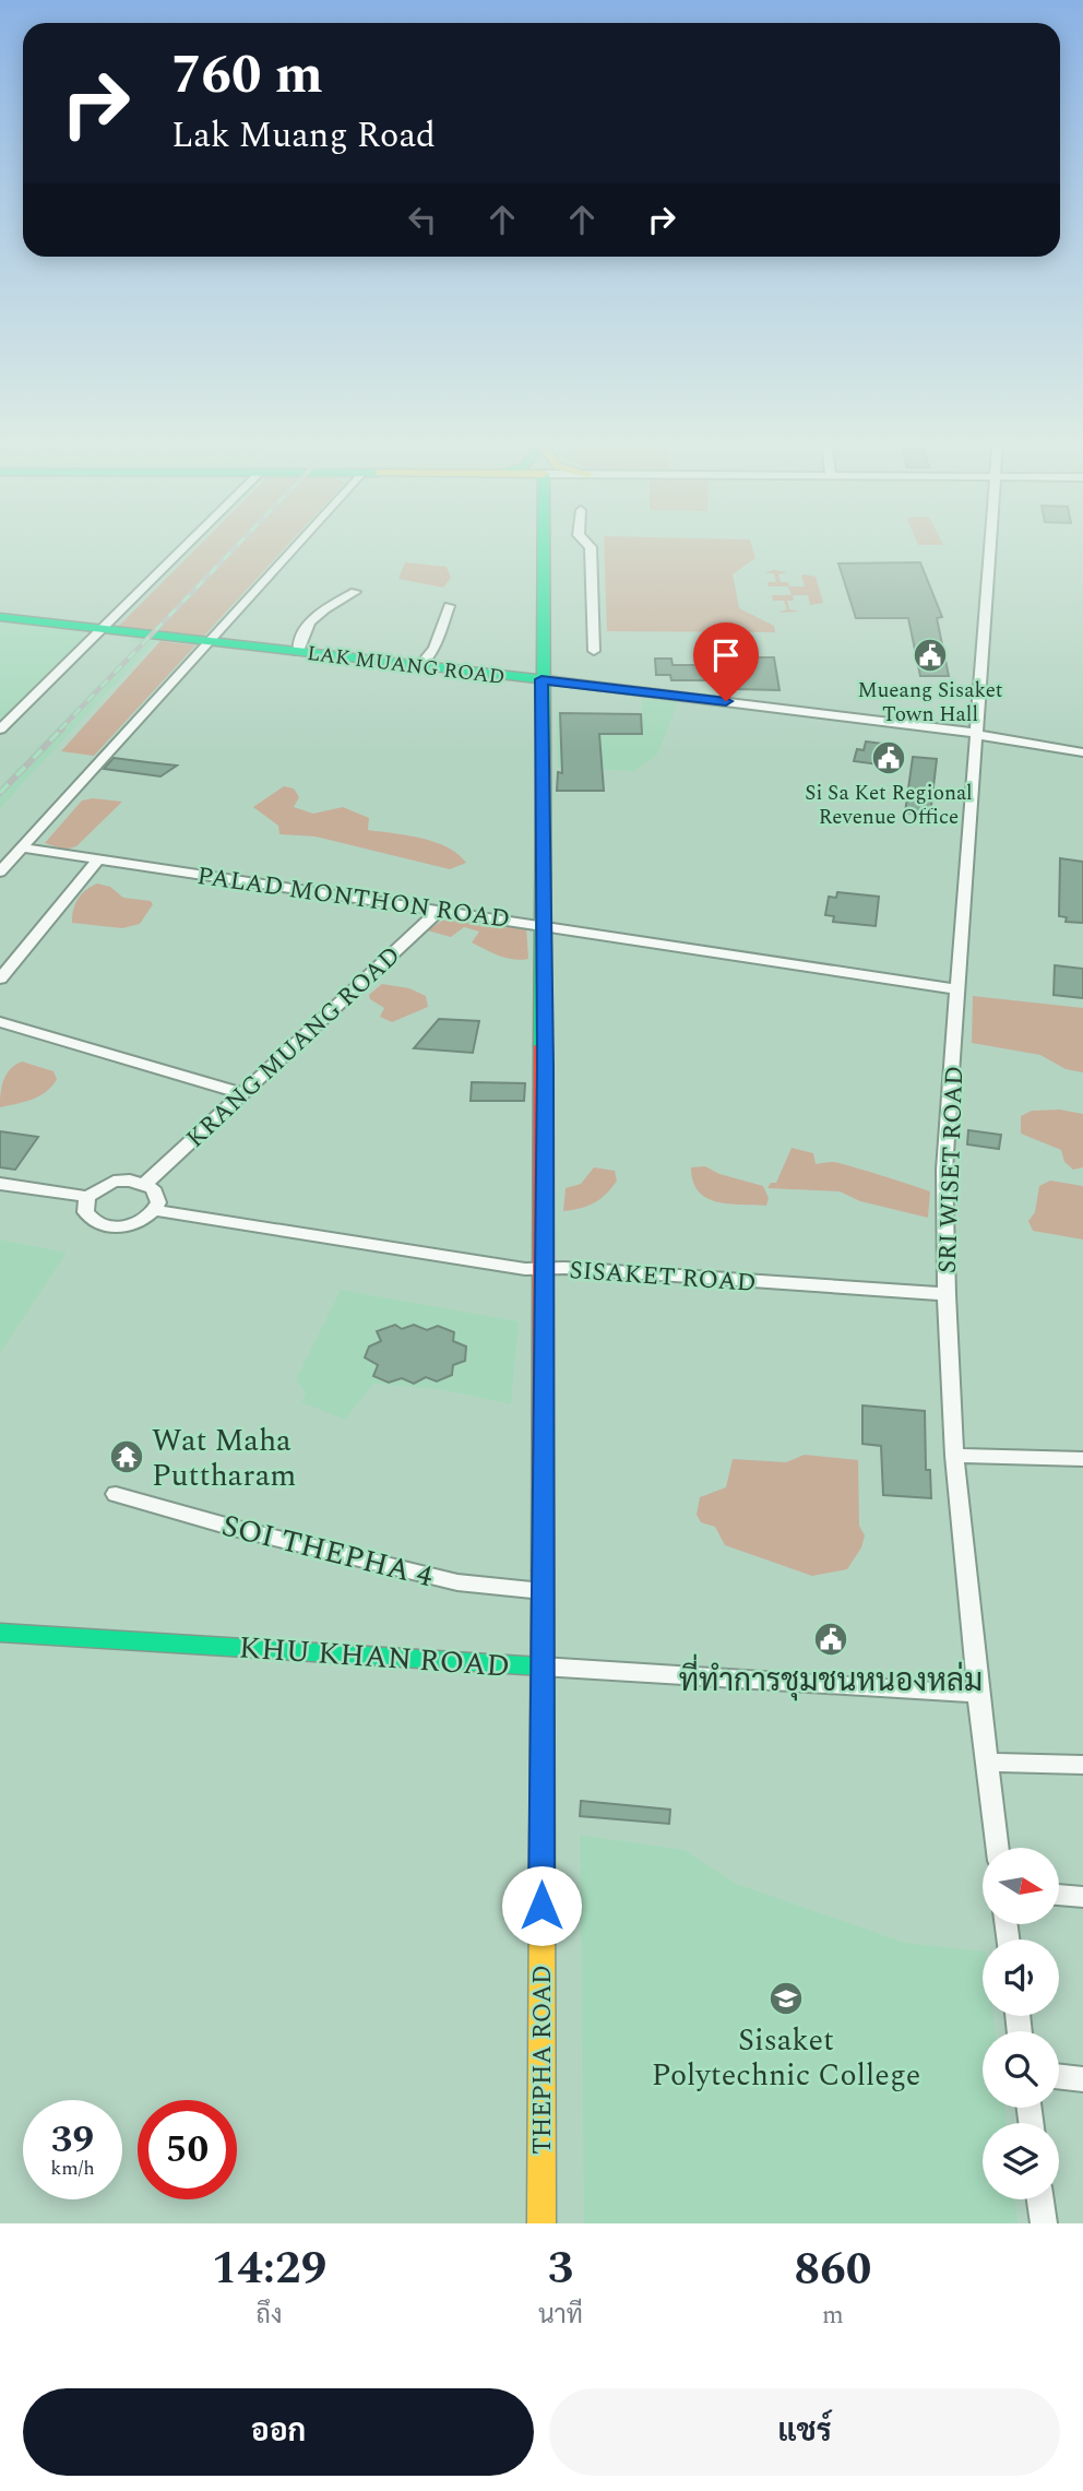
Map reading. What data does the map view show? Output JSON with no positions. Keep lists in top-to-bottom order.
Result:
{
  "streets": {
    "main road": ["LAK MUANG ROAD", "KHU KHAN ROAD", "THEPHA ROAD"],
    "street": [
      "PALAD MONTHON ROAD",
      "KRANG MUANG ROAD",
      "SRI WISET ROAD",
      "SISAKET ROAD",
      "SOI THEPHA 4"
    ]
  },
  "crossings": [
    ["LAK MUANG ROAD", "SRI WISET ROAD"],
    ["LAK MUANG ROAD", "THEPHA ROAD"],
    ["PALAD MONTHON ROAD", "KRANG MUANG ROAD"],
    ["PALAD MONTHON ROAD", "SRI WISET ROAD"],
    ["PALAD MONTHON ROAD", "THEPHA ROAD"],
    ["KRANG MUANG ROAD", "SISAKET ROAD"],
    ["SRI WISET ROAD", "SISAKET ROAD"],
    ["SRI WISET ROAD", "KHU KHAN ROAD"],
    ["SISAKET ROAD", "THEPHA ROAD"],
    ["SOI THEPHA 4", "THEPHA ROAD"],
    ["KHU KHAN ROAD", "THEPHA ROAD"]
  ],
  "places": {
    "public building": ["Mueang Sisaket Town Hall", "Si Sa Ket Regional Revenue Office", "ที่ทำการชุมชนหนองหล่ม"],
    "temple": ["Wat Maha Puttharam"],
    "school or university": ["Sisaket Polytechnic College"]
  },
  "north": "right",
  "page": {
    "turn": ["760 m", "Lak Muang Road"],
    "speed": "39 km/h",
    "limit": "50",
    "eta": [
      "14:29",
      "ถึง",
      "3",
      "นาที",
      "860",
      "m"
    ],
    "buttons": ["ออก", "แชร์"]
  }
}
